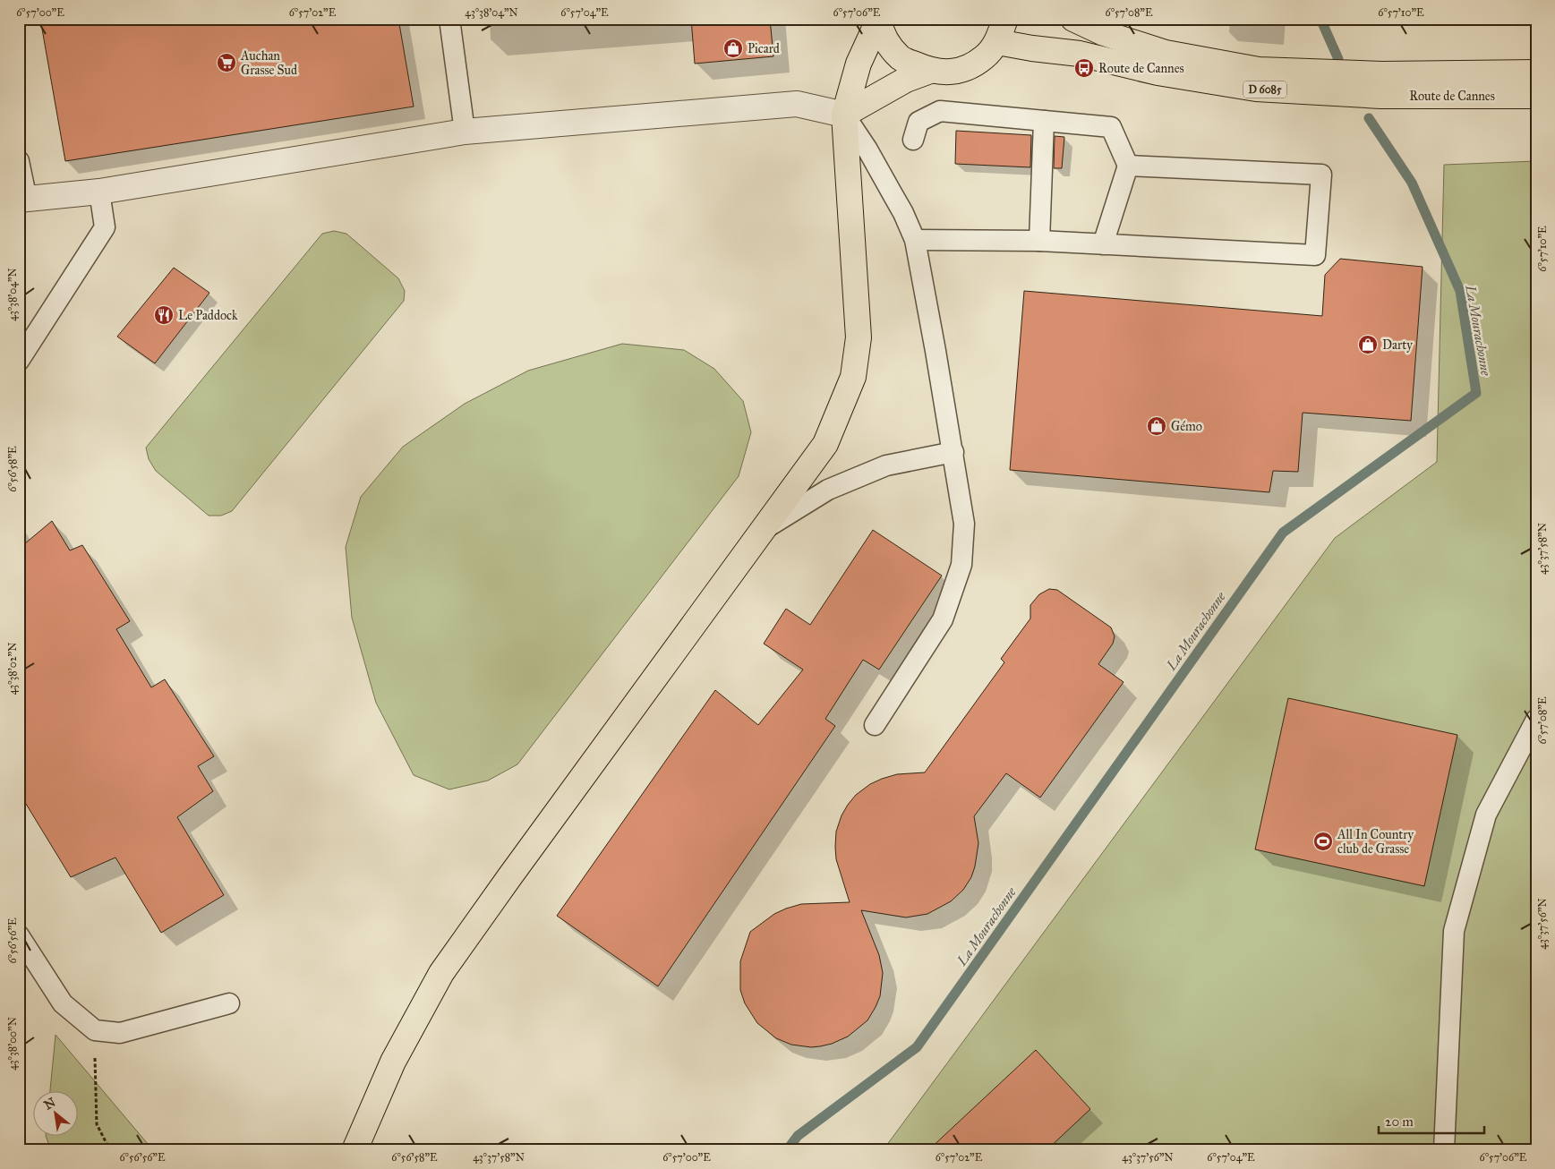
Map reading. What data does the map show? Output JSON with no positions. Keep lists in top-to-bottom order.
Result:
{
  "streets": {
    "main road": ["D 6085", "Route de Cannes"]
  },
  "water": ["La Mourachonne"],
  "places": {
    "shop": ["Picard", "Darty", "Gémo"],
    "supermarket": ["Auchan Grasse Sud"],
    "bus stop": ["Route de Cannes"],
    "restaurant": ["Le Paddock"],
    "sports": ["All In Country club de Grasse"]
  },
  "scale_bar": "20 m",
  "north": "top left",
  "coordinates": [
    "6°57'00\"E",
    "6°57'02\"E",
    "43°38'04\"N",
    "6°57'04\"E",
    "6°57'06\"E",
    "6°57'08\"E",
    "6°57'10\"E",
    "6°56'58\"E",
    "43°37'58\"N",
    "43°38'02\"N",
    "43°37'56\"N",
    "6°56'56\"E",
    "43°38'00\"N"
  ]
}
